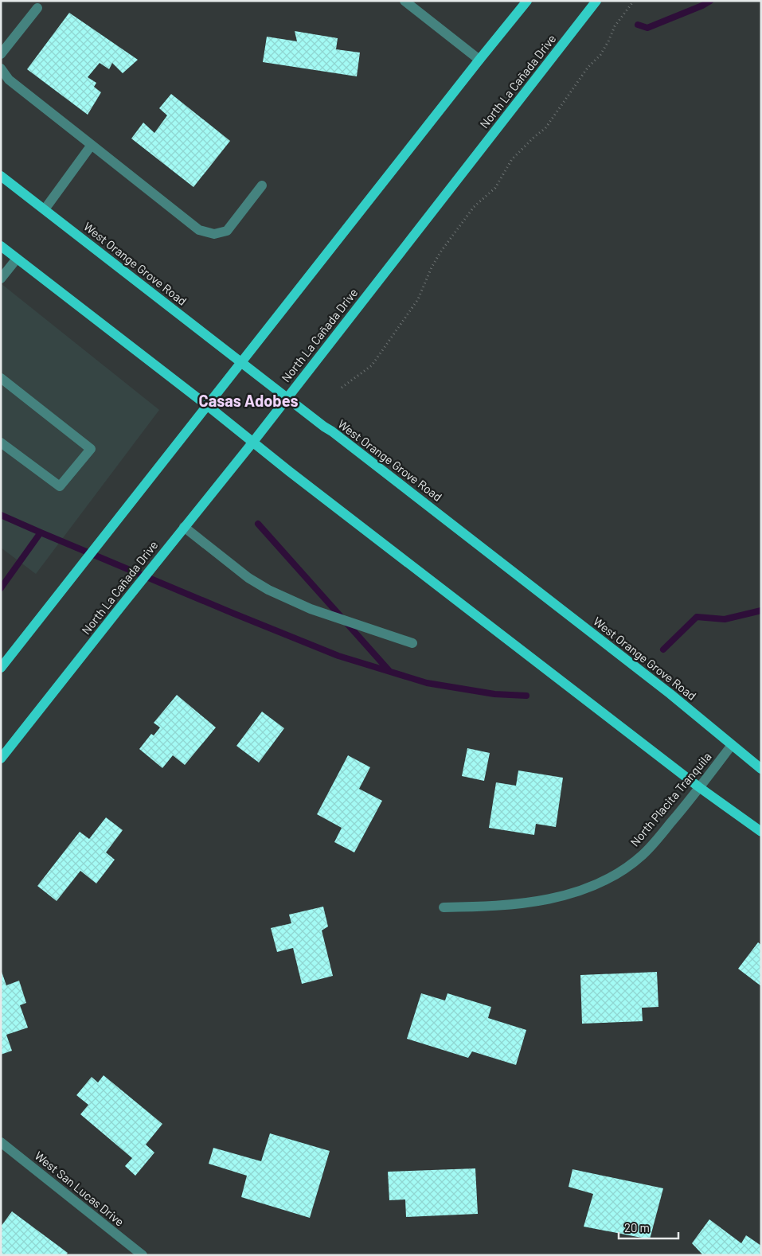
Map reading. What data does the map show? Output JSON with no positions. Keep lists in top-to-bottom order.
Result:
{
  "streets": {
    "main road": ["North La Cañada Drive", "West Orange Grove Road"],
    "street": ["North Placita Tranquila", "West San Lucas Drive"]
  },
  "crossings": [
    ["North La Cañada Drive", "West Orange Grove Road"],
    ["West Orange Grove Road", "North Placita Tranquila"]
  ],
  "districts": ["Casas Adobes"],
  "scale_bar": "20 m"
}
